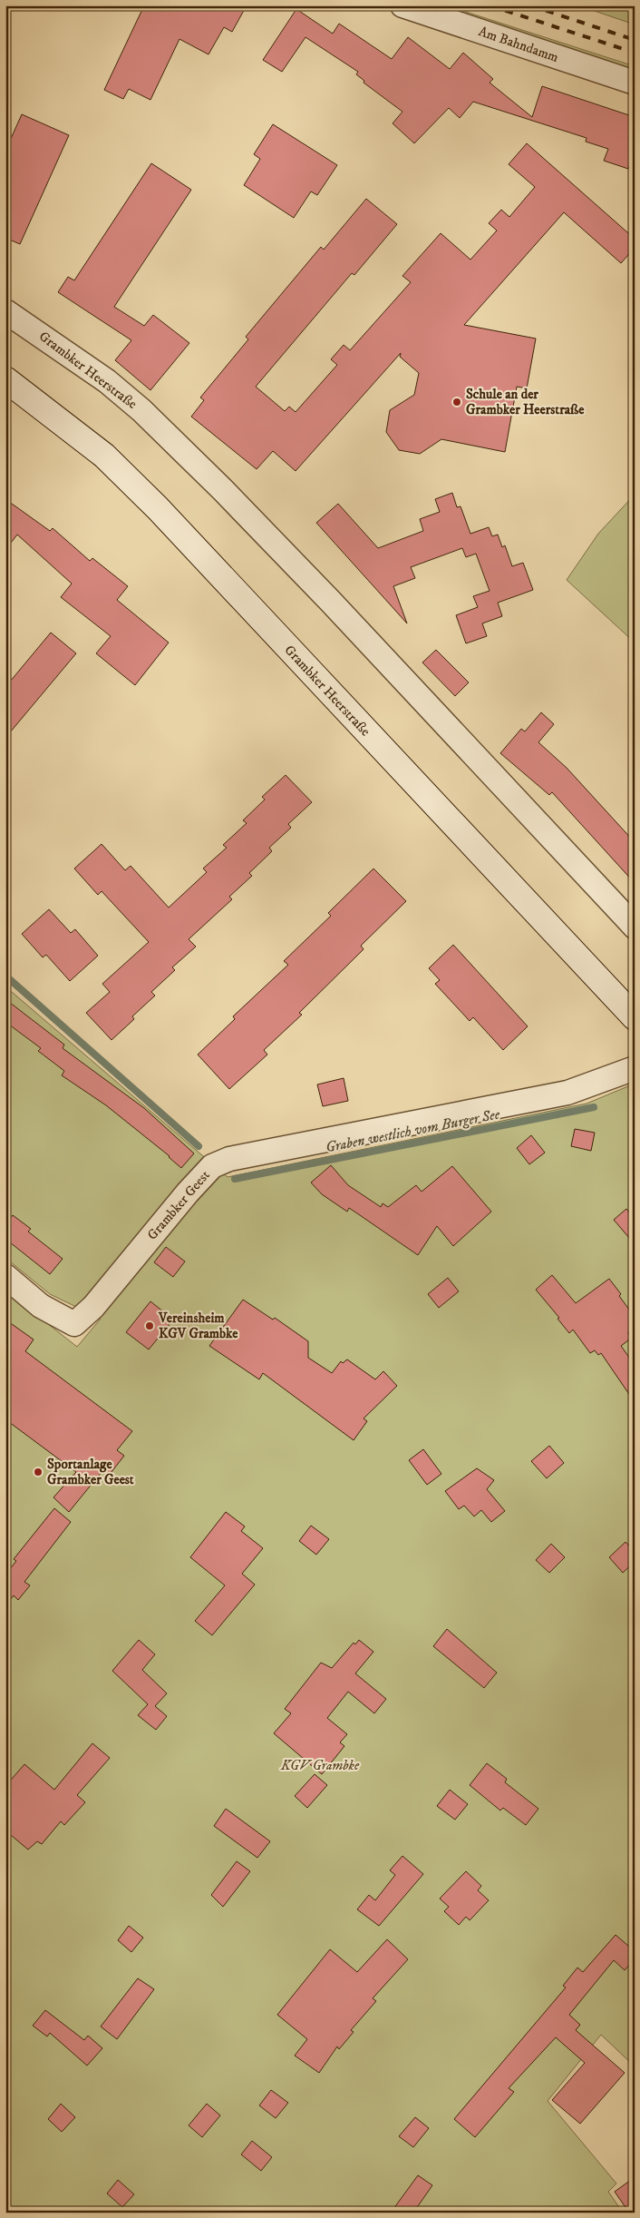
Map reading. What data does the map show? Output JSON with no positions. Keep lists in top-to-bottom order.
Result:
{
  "streets": {
    "main road": ["Grambker Heerstraße"],
    "street": ["Am Bahndamm", "Grambker Geest"]
  },
  "water": ["Graben westlich vom Burger See"],
  "parks": ["KGV Grambke"],
  "places": ["Schule an der Grambker Heerstraße", "Vereinsheim KGV Grambke", "Sportanlage Grambker Geest"]
}
